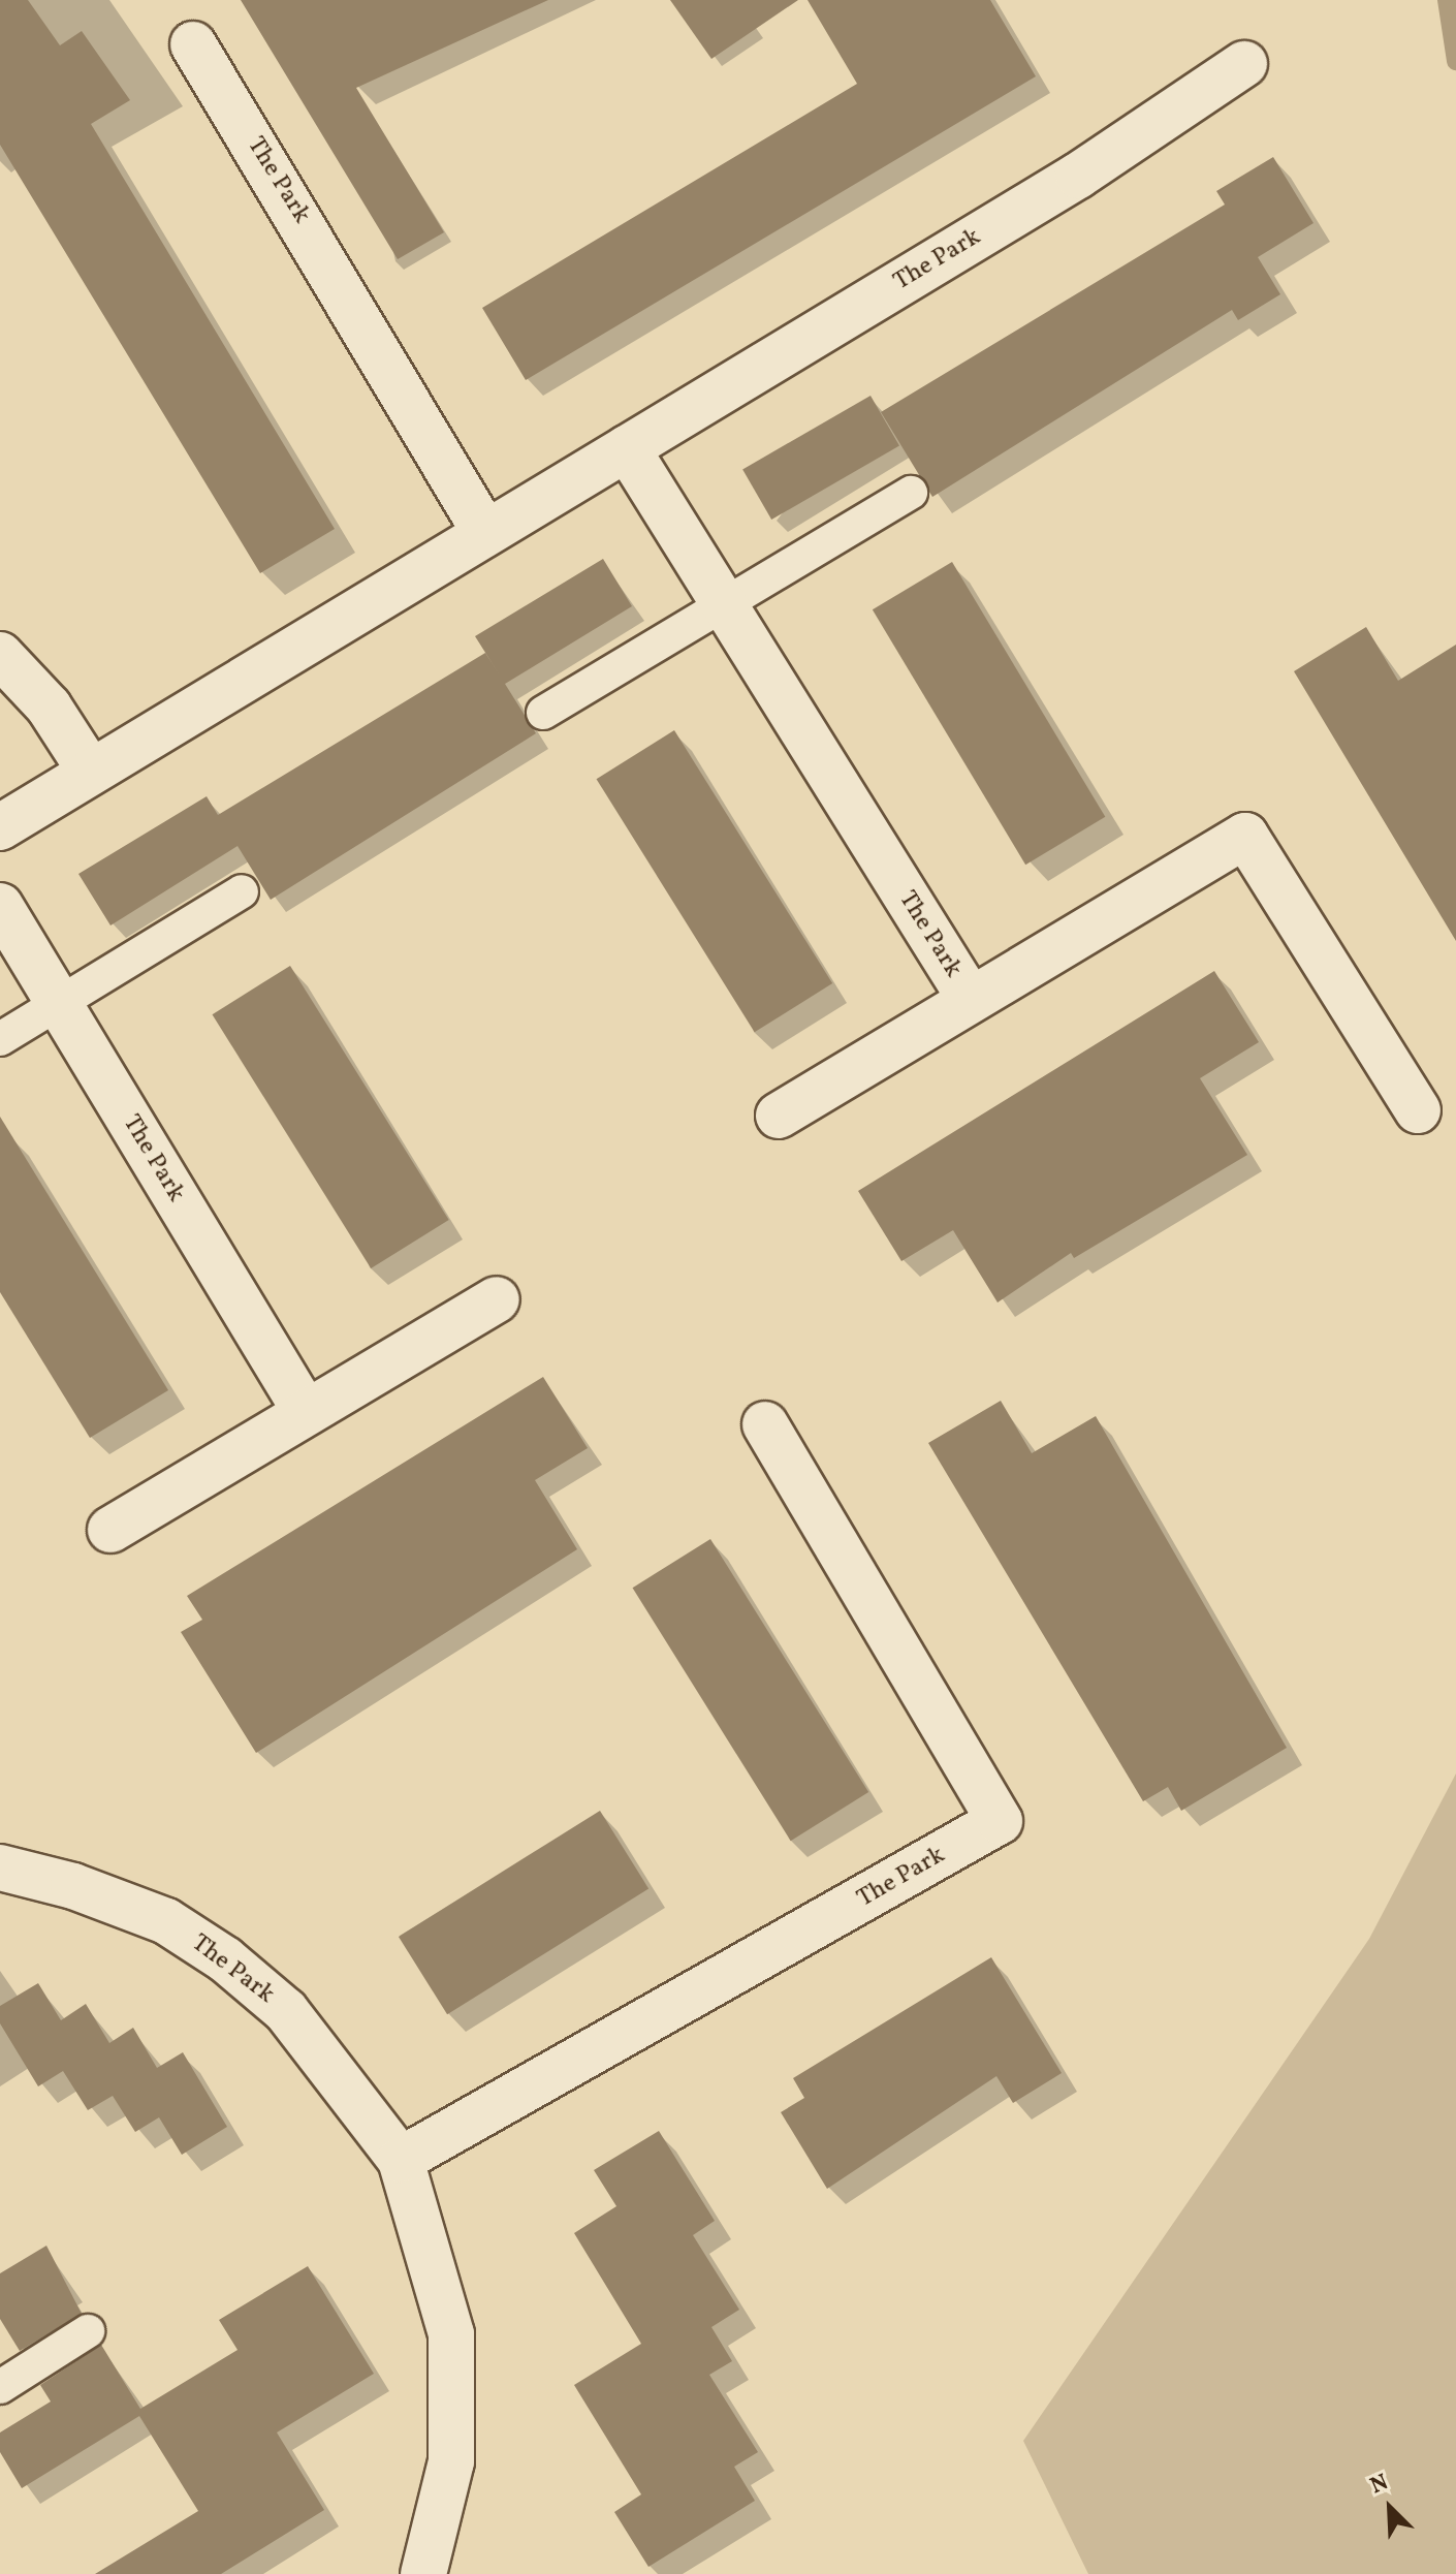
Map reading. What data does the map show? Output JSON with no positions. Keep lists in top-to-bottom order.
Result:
{
  "streets": {
    "street": ["The Park"]
  },
  "north": "top left"
}
